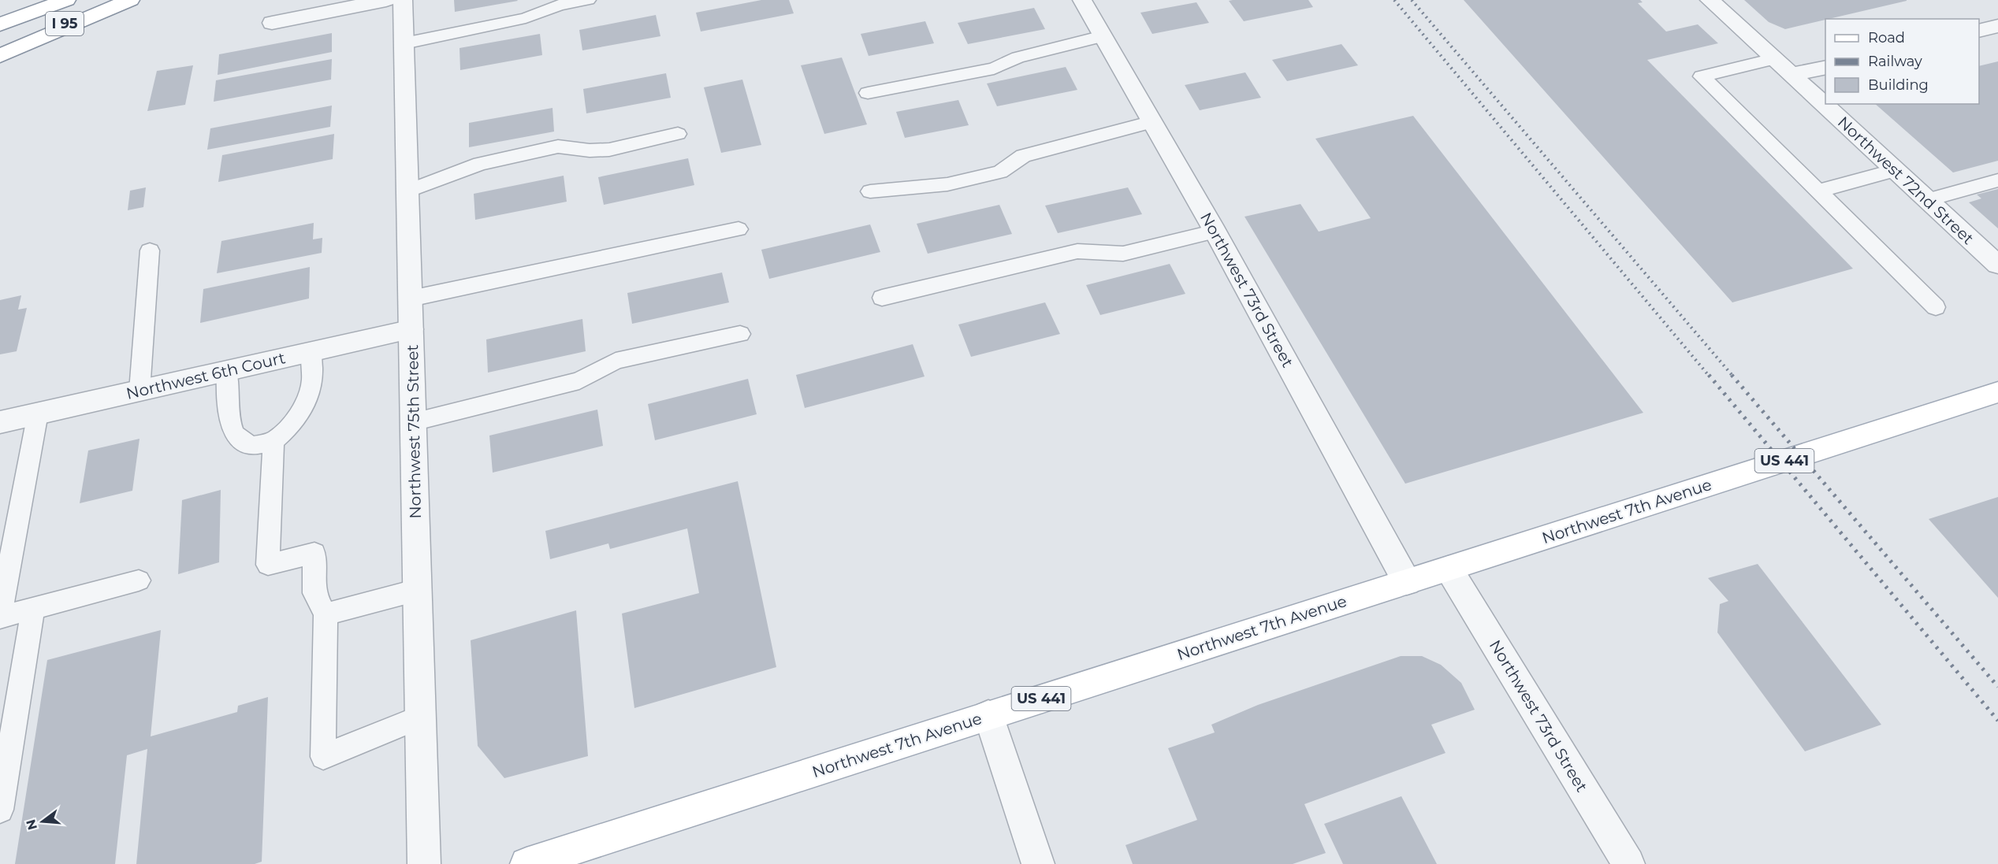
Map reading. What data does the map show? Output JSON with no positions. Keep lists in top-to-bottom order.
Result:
{
  "streets": {
    "main road": ["I 95", "US 441", "Northwest 7th Avenue"],
    "street": [
      "Northwest 72nd Street",
      "Northwest 73rd Street",
      "Northwest 6th Court",
      "Northwest 75th Street"
    ]
  },
  "crossings": [
    ["Northwest 73rd Street", "Northwest 7th Avenue"],
    ["Northwest 6th Court", "Northwest 75th Street"]
  ],
  "legend": ["Road", "Railway", "Building"],
  "north": "left"
}
